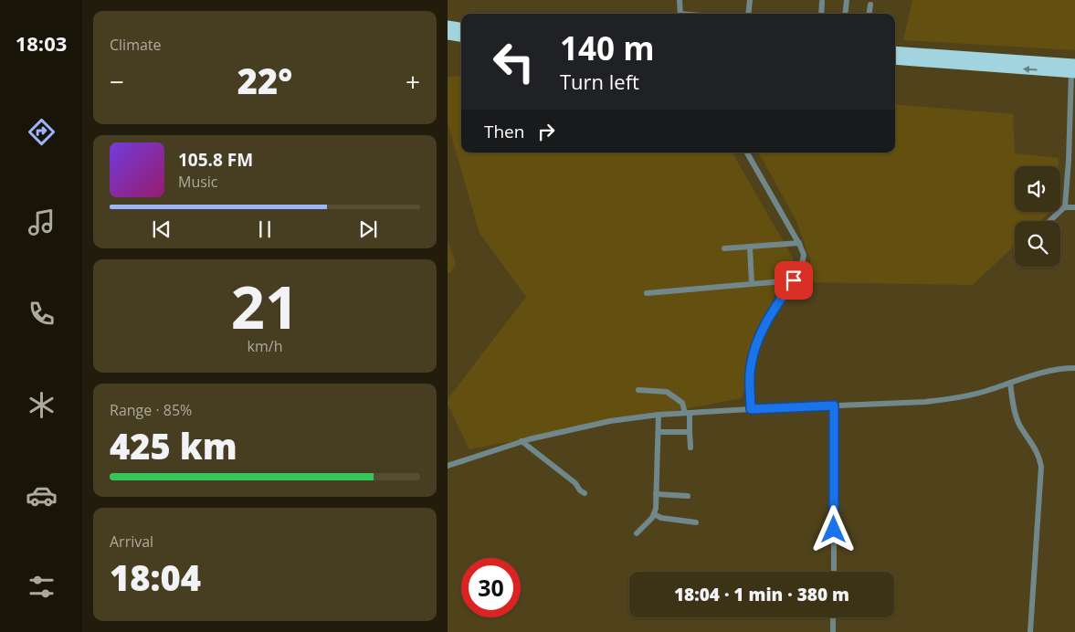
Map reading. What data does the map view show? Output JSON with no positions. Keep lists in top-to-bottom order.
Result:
{
  "page": {
    "tabs": "18:03",
    "tile": [
      "Climate",
      ["21", "km/h"],
      ["Range · 85%", "425 km"],
      ["Arrival", "18:04"]
    ],
    "turn": ["140 m", "Turn left"],
    "heat": ["−", "22°", "+"],
    "then": "Then",
    "song": ["105.8 FM", "Music"],
    "limit": "30",
    "trip": "18:04 · 1 min · 380 m"
  }
}
